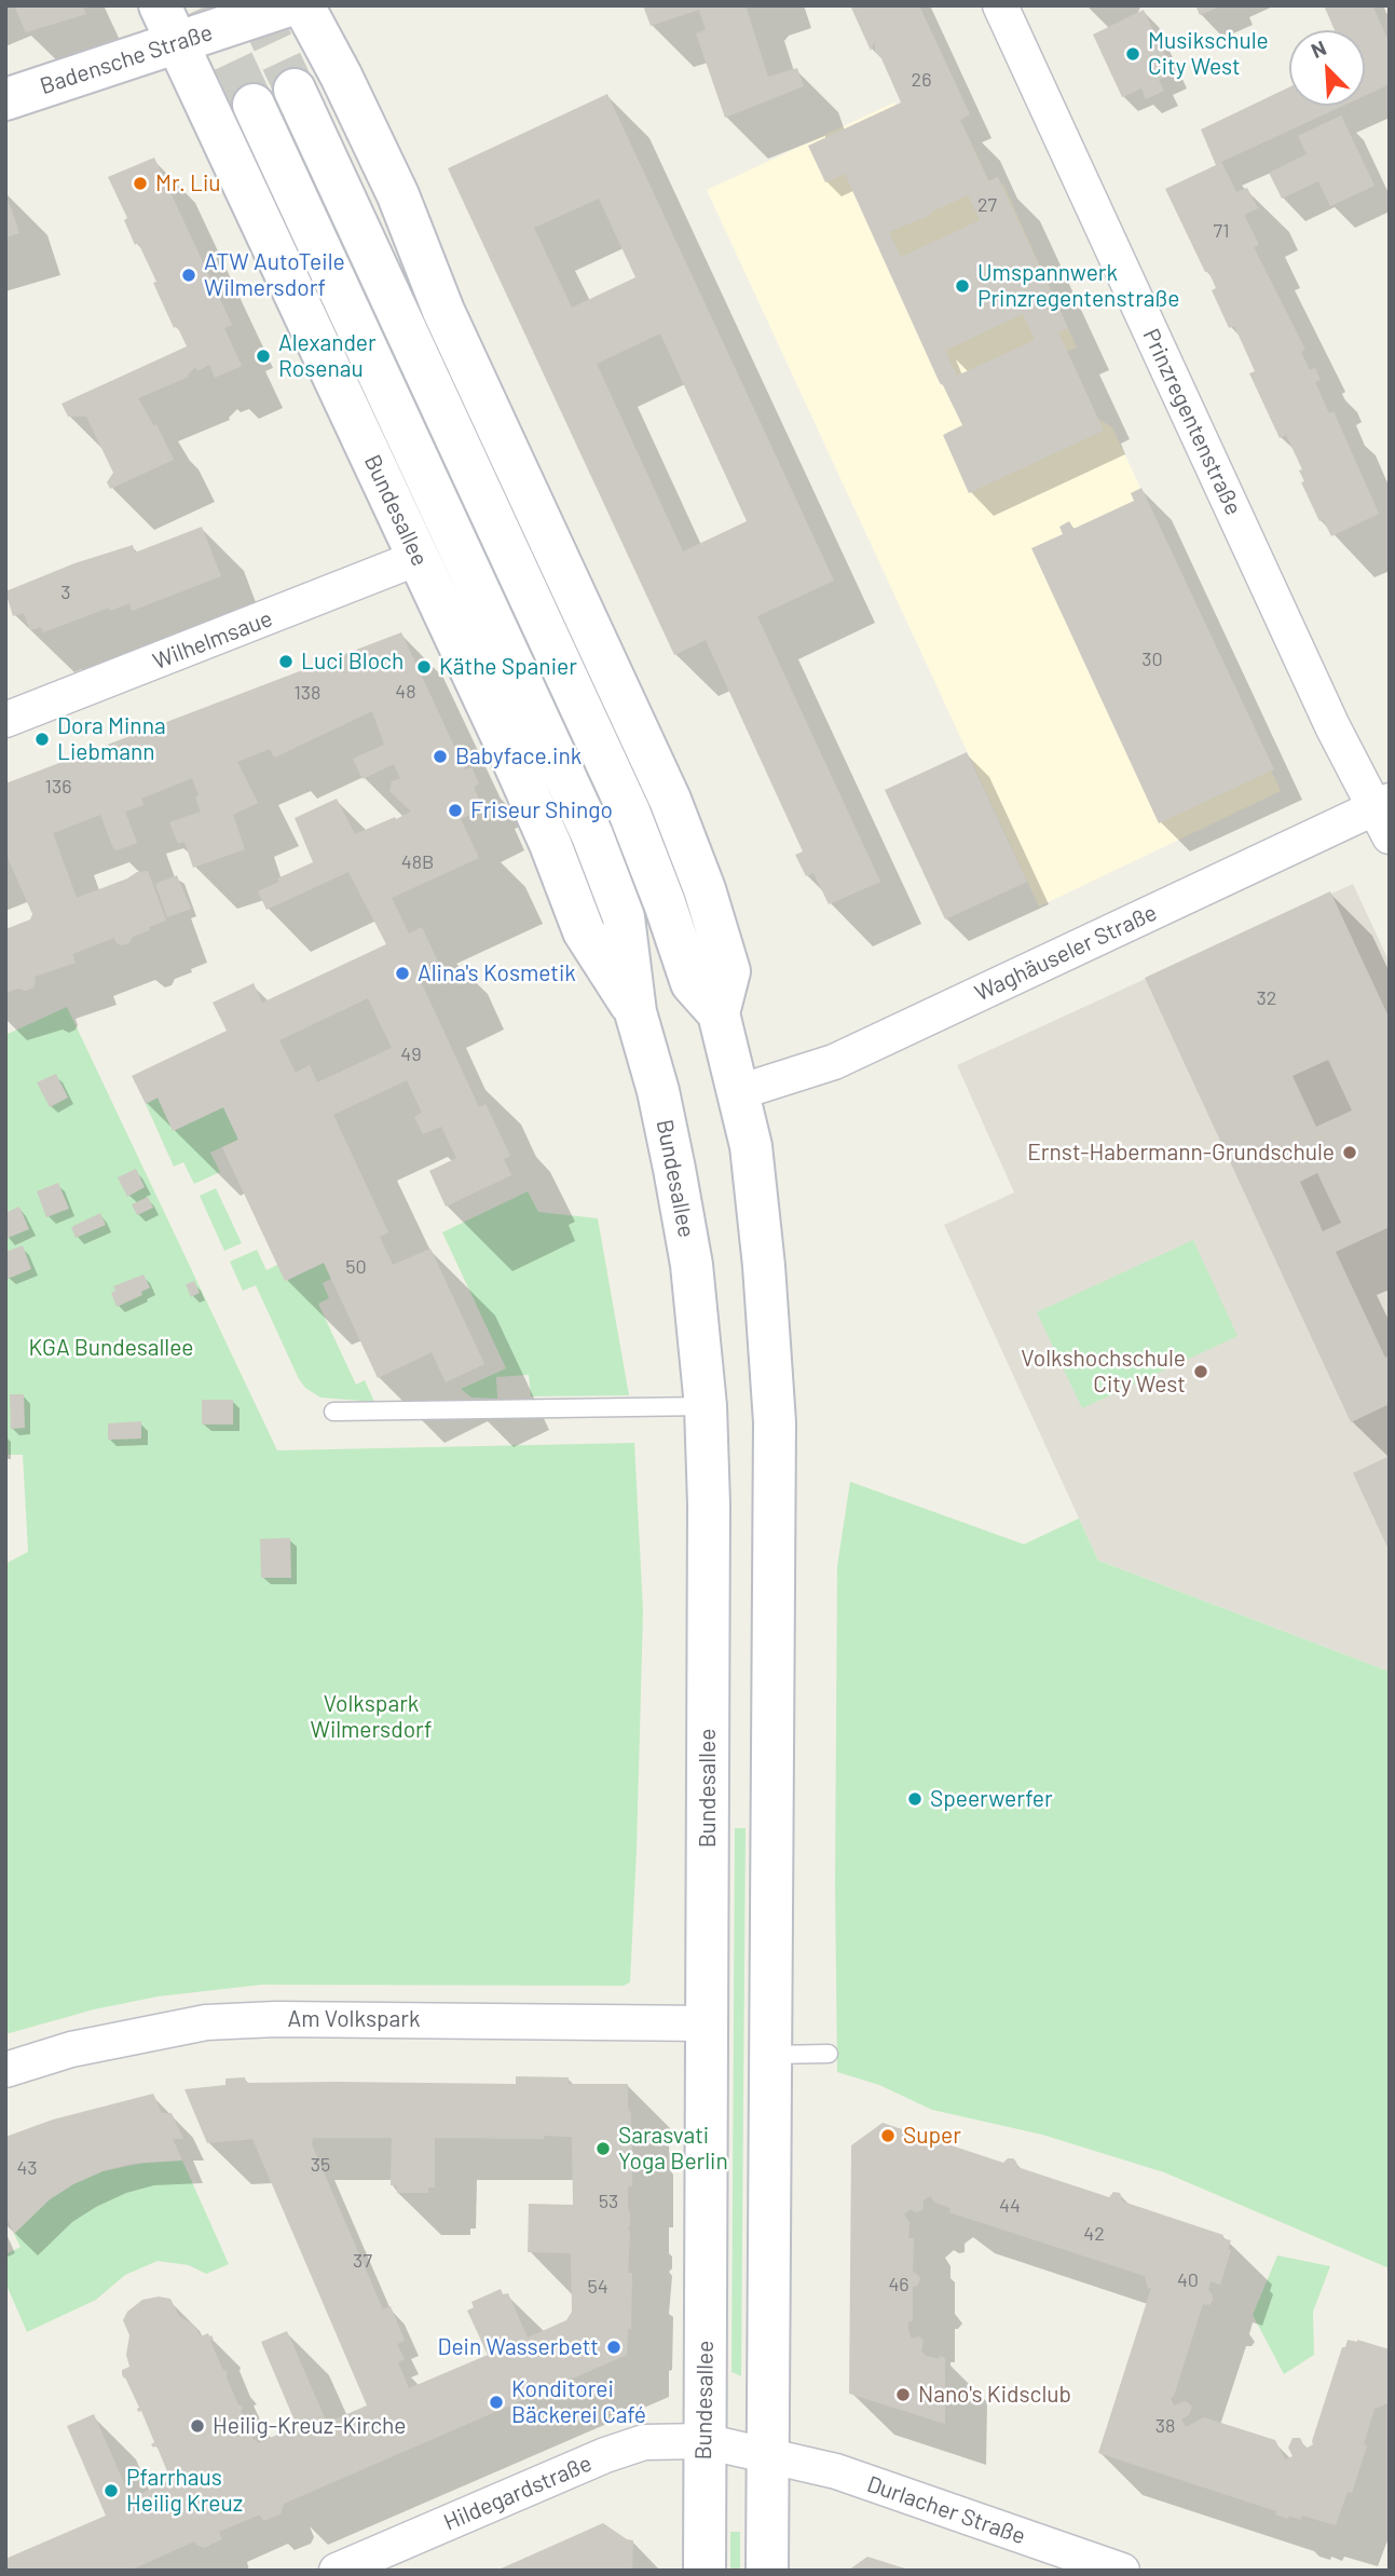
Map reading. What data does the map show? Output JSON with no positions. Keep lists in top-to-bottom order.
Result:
{
  "streets": {
    "main road": ["Badensche Straße", "Bundesallee"],
    "street": [
      "Prinzregentenstraße",
      "Wilhelmsaue",
      "Waghäuseler Straße",
      "Am Volkspark",
      "Hildegardstraße",
      "Durlacher Straße"
    ]
  },
  "crossings": [
    ["Badensche Straße", "Bundesallee"],
    ["Prinzregentenstraße", "Waghäuseler Straße"],
    ["Bundesallee", "Wilhelmsaue"],
    ["Bundesallee", "Am Volkspark"],
    ["Bundesallee", "Hildegardstraße"],
    ["Hildegardstraße", "Durlacher Straße"]
  ],
  "parks": ["KGA Bundesallee", "Volkspark Wilmersdorf"],
  "places": [
    "Musikschule City West",
    "Mr. Liu",
    "ATW AutoTeile Wilmersdorf",
    "Umspannwerk Prinzregentenstraße",
    "Alexander Rosenau",
    "Luci Bloch",
    "Käthe Spanier",
    "Dora Minna Liebmann",
    "Babyface.ink",
    "Friseur Shingo",
    "Alina's Kosmetik",
    "Ernst-Habermann-Grundschule",
    "Volkshochschule City West",
    "Speerwerfer",
    "Super",
    "Sarasvati Yoga Berlin",
    "Dein Wasserbett",
    "Nano's Kidsclub",
    "Konditorei Bäckerei Café",
    "Heilig-Kreuz-Kirche",
    "Pfarrhaus Heilig Kreuz"
  ],
  "house_numbers": [
    "26",
    "27",
    "71",
    "3",
    "30",
    "48",
    "138",
    "136",
    "48B",
    "32",
    "49",
    "50",
    "35",
    "43",
    "53",
    "44",
    "42",
    "37",
    "40",
    "46",
    "54",
    "38"
  ],
  "north": "top left"
}
